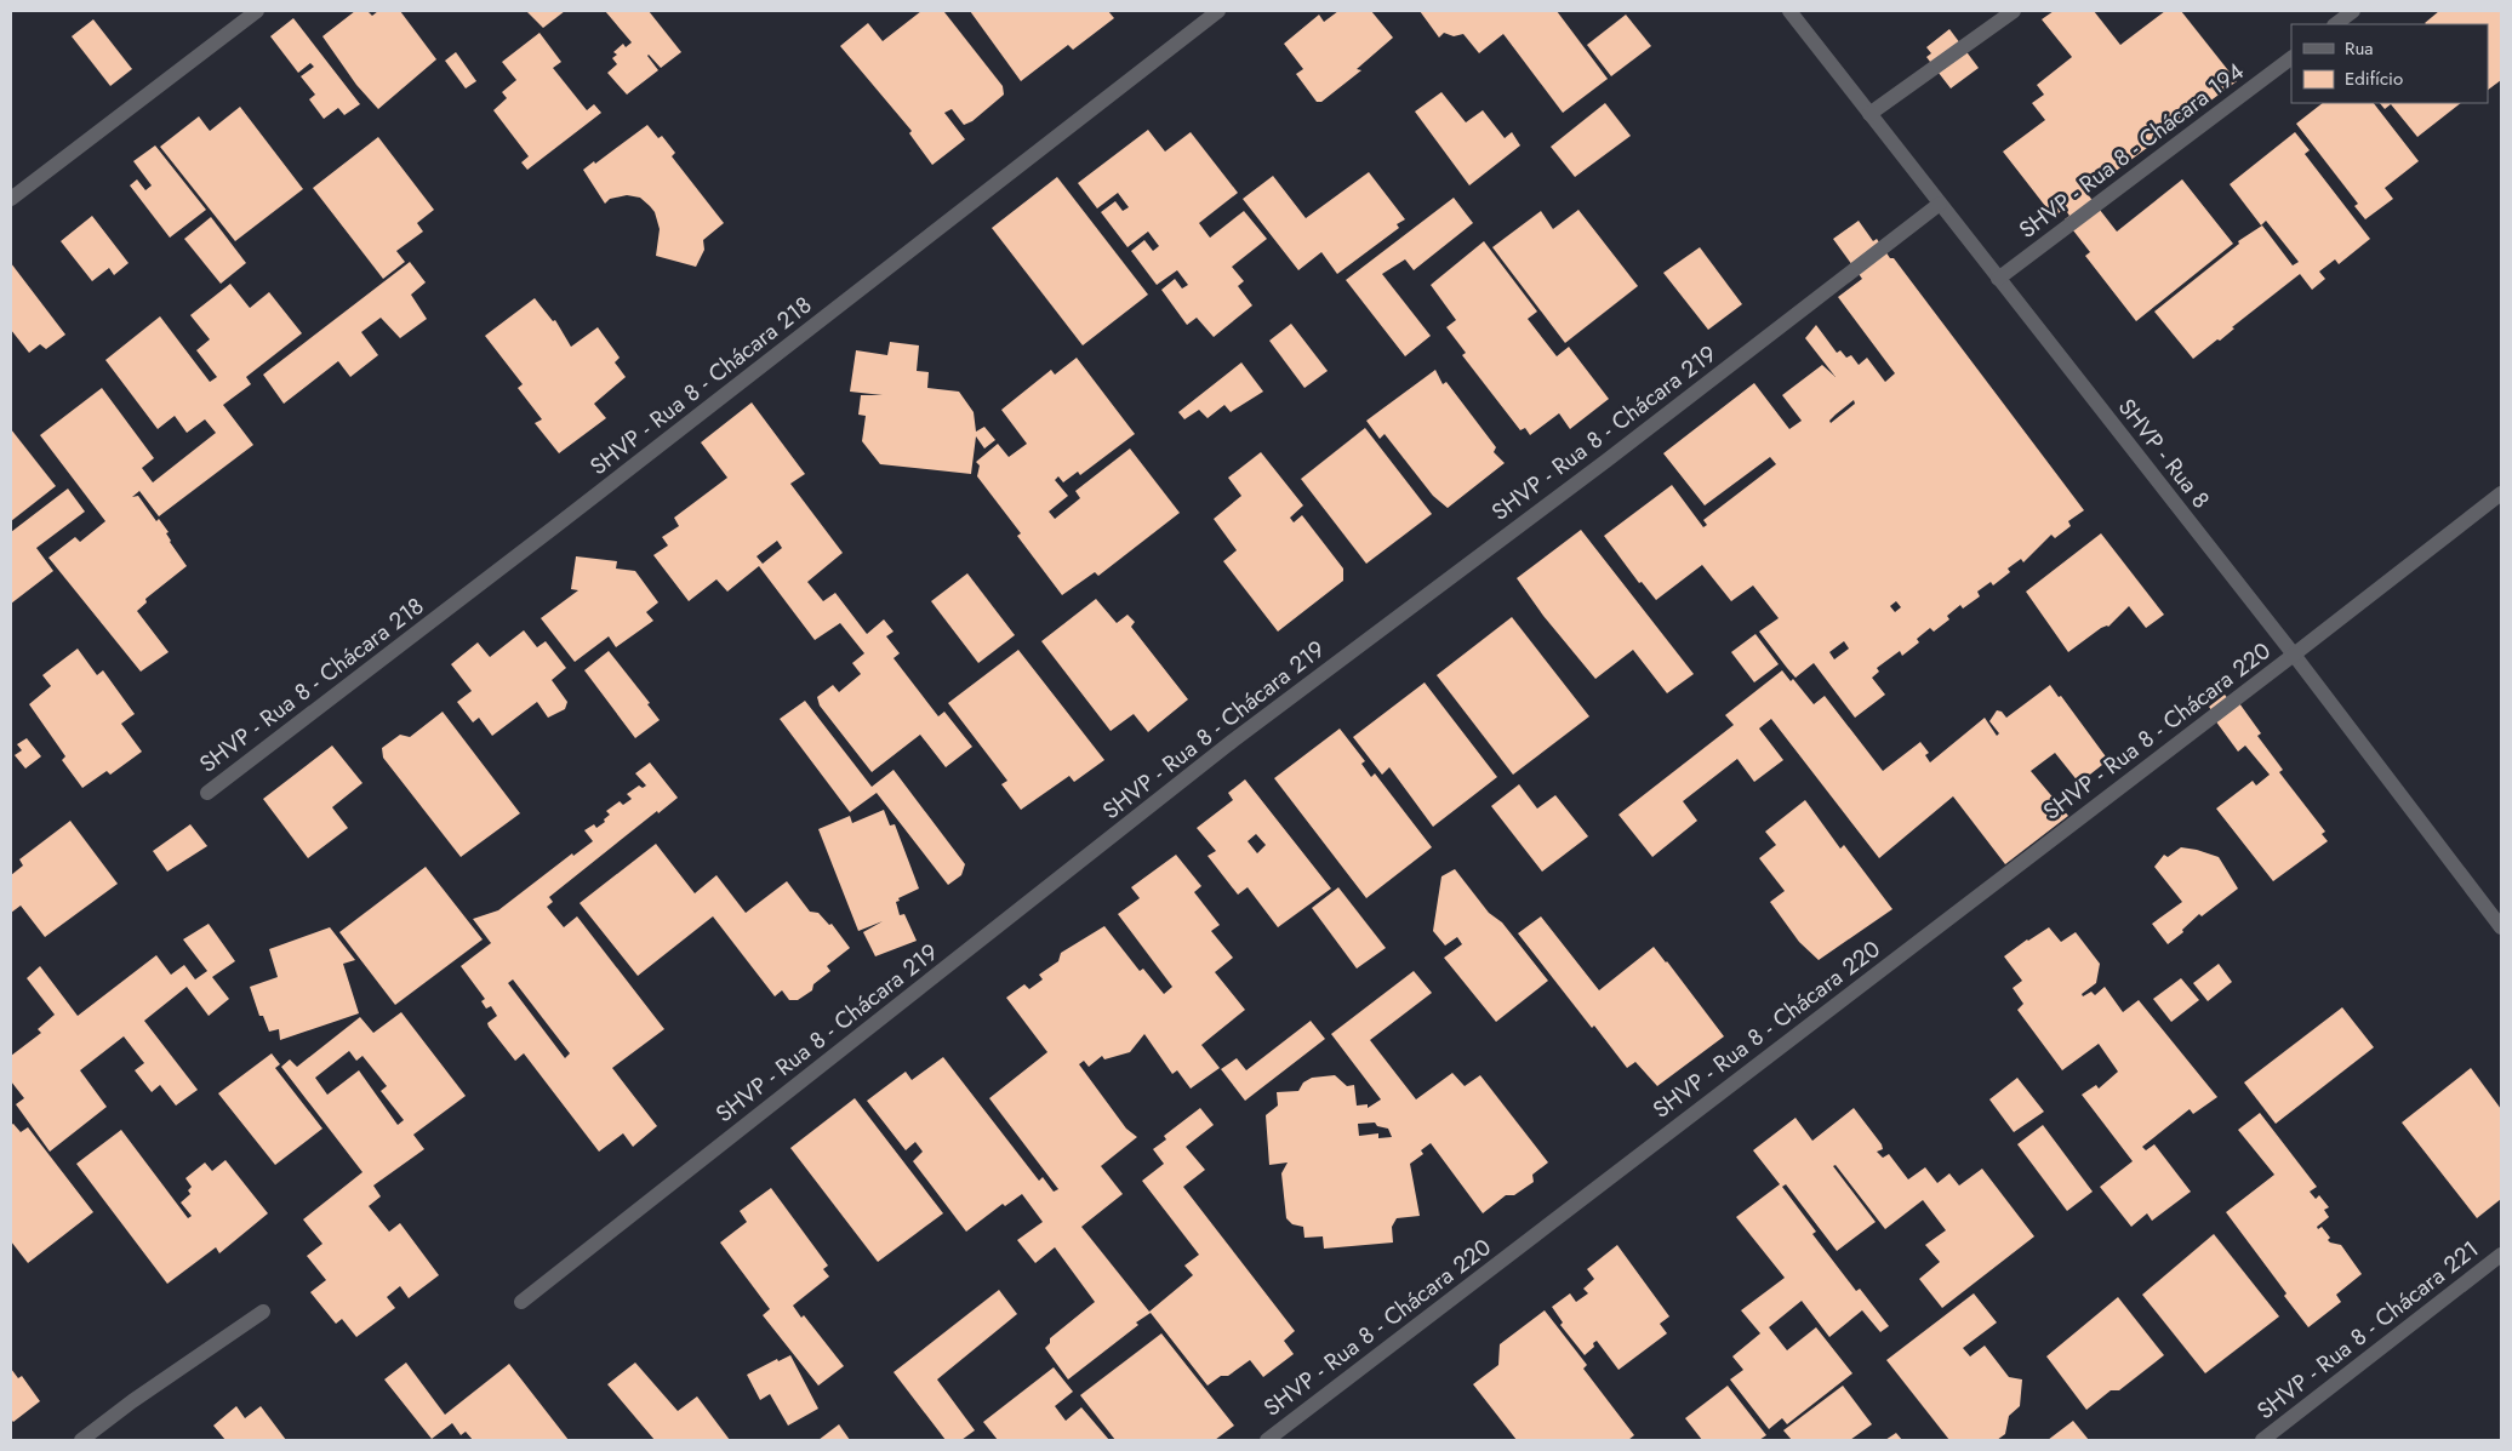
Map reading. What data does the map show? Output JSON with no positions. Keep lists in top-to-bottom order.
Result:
{
  "streets": {
    "street": [
      "SHVP - Rua 8 - Chácara 194",
      "SHVP - Rua 8 - Chácara 218",
      "SHVP - Rua 8 - Chácara 219",
      "SHVP - Rua 8",
      "SHVP - Rua 8 - Chácara 220",
      "SHVP - Rua 8 - Chácara 221"
    ]
  },
  "crossings": [
    ["SHVP - Rua 8 - Chácara 194", "SHVP - Rua 8"],
    ["SHVP - Rua 8 - Chácara 219", "SHVP - Rua 8"],
    ["SHVP - Rua 8", "SHVP - Rua 8 - Chácara 220"]
  ],
  "legend": ["Rua", "Edifício"]
}
